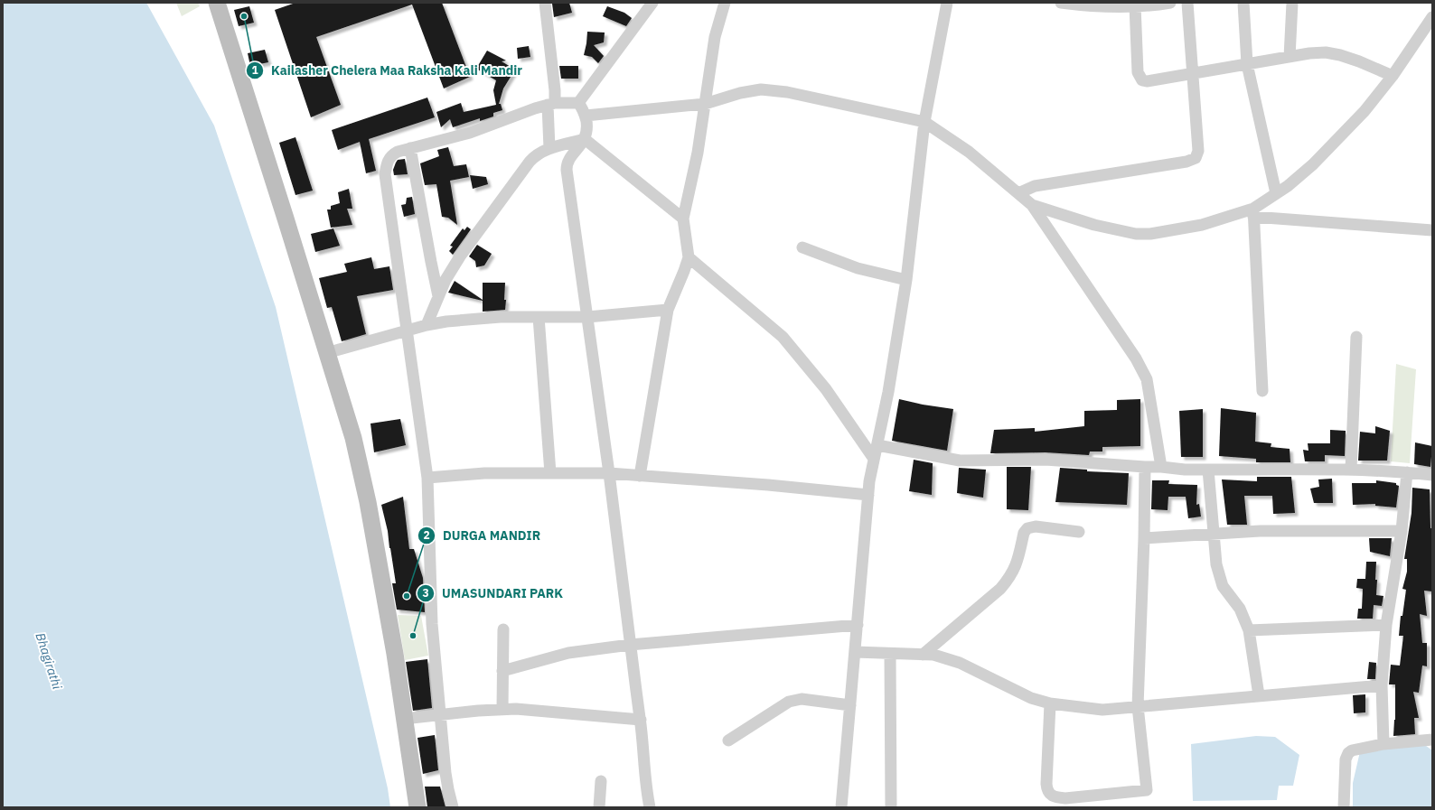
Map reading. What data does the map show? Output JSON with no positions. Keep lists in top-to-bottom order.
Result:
{
  "water": ["Bhagirathi"],
  "places": ["Kailasher Chelera Maa Raksha Kali Mandir", "DURGA MANDIR", "UMASUNDARI PARK"]
}
